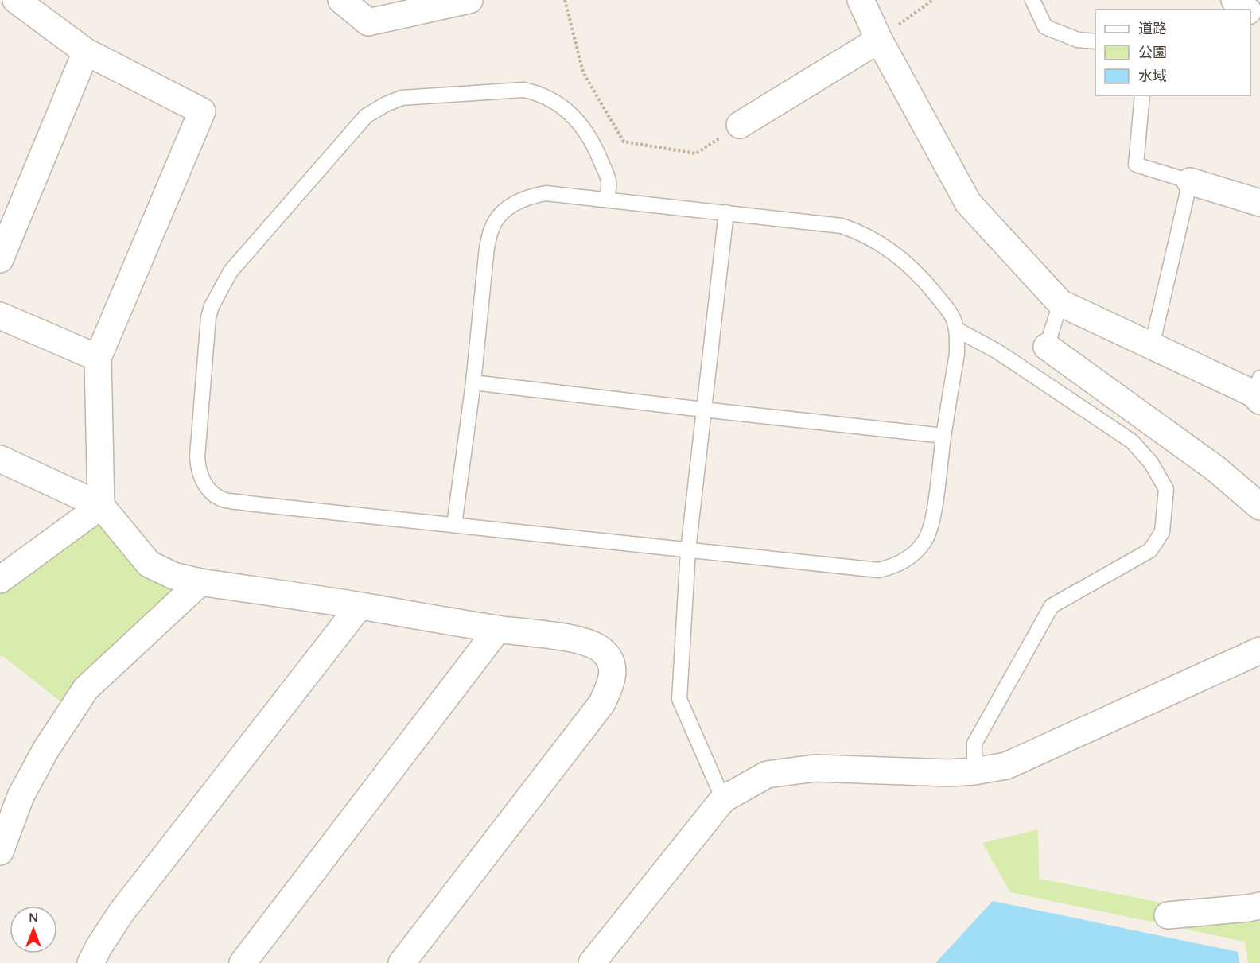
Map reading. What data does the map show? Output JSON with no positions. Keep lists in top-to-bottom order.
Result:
{
  "legend": ["道路", "公園", "水域"],
  "north": "top"
}
